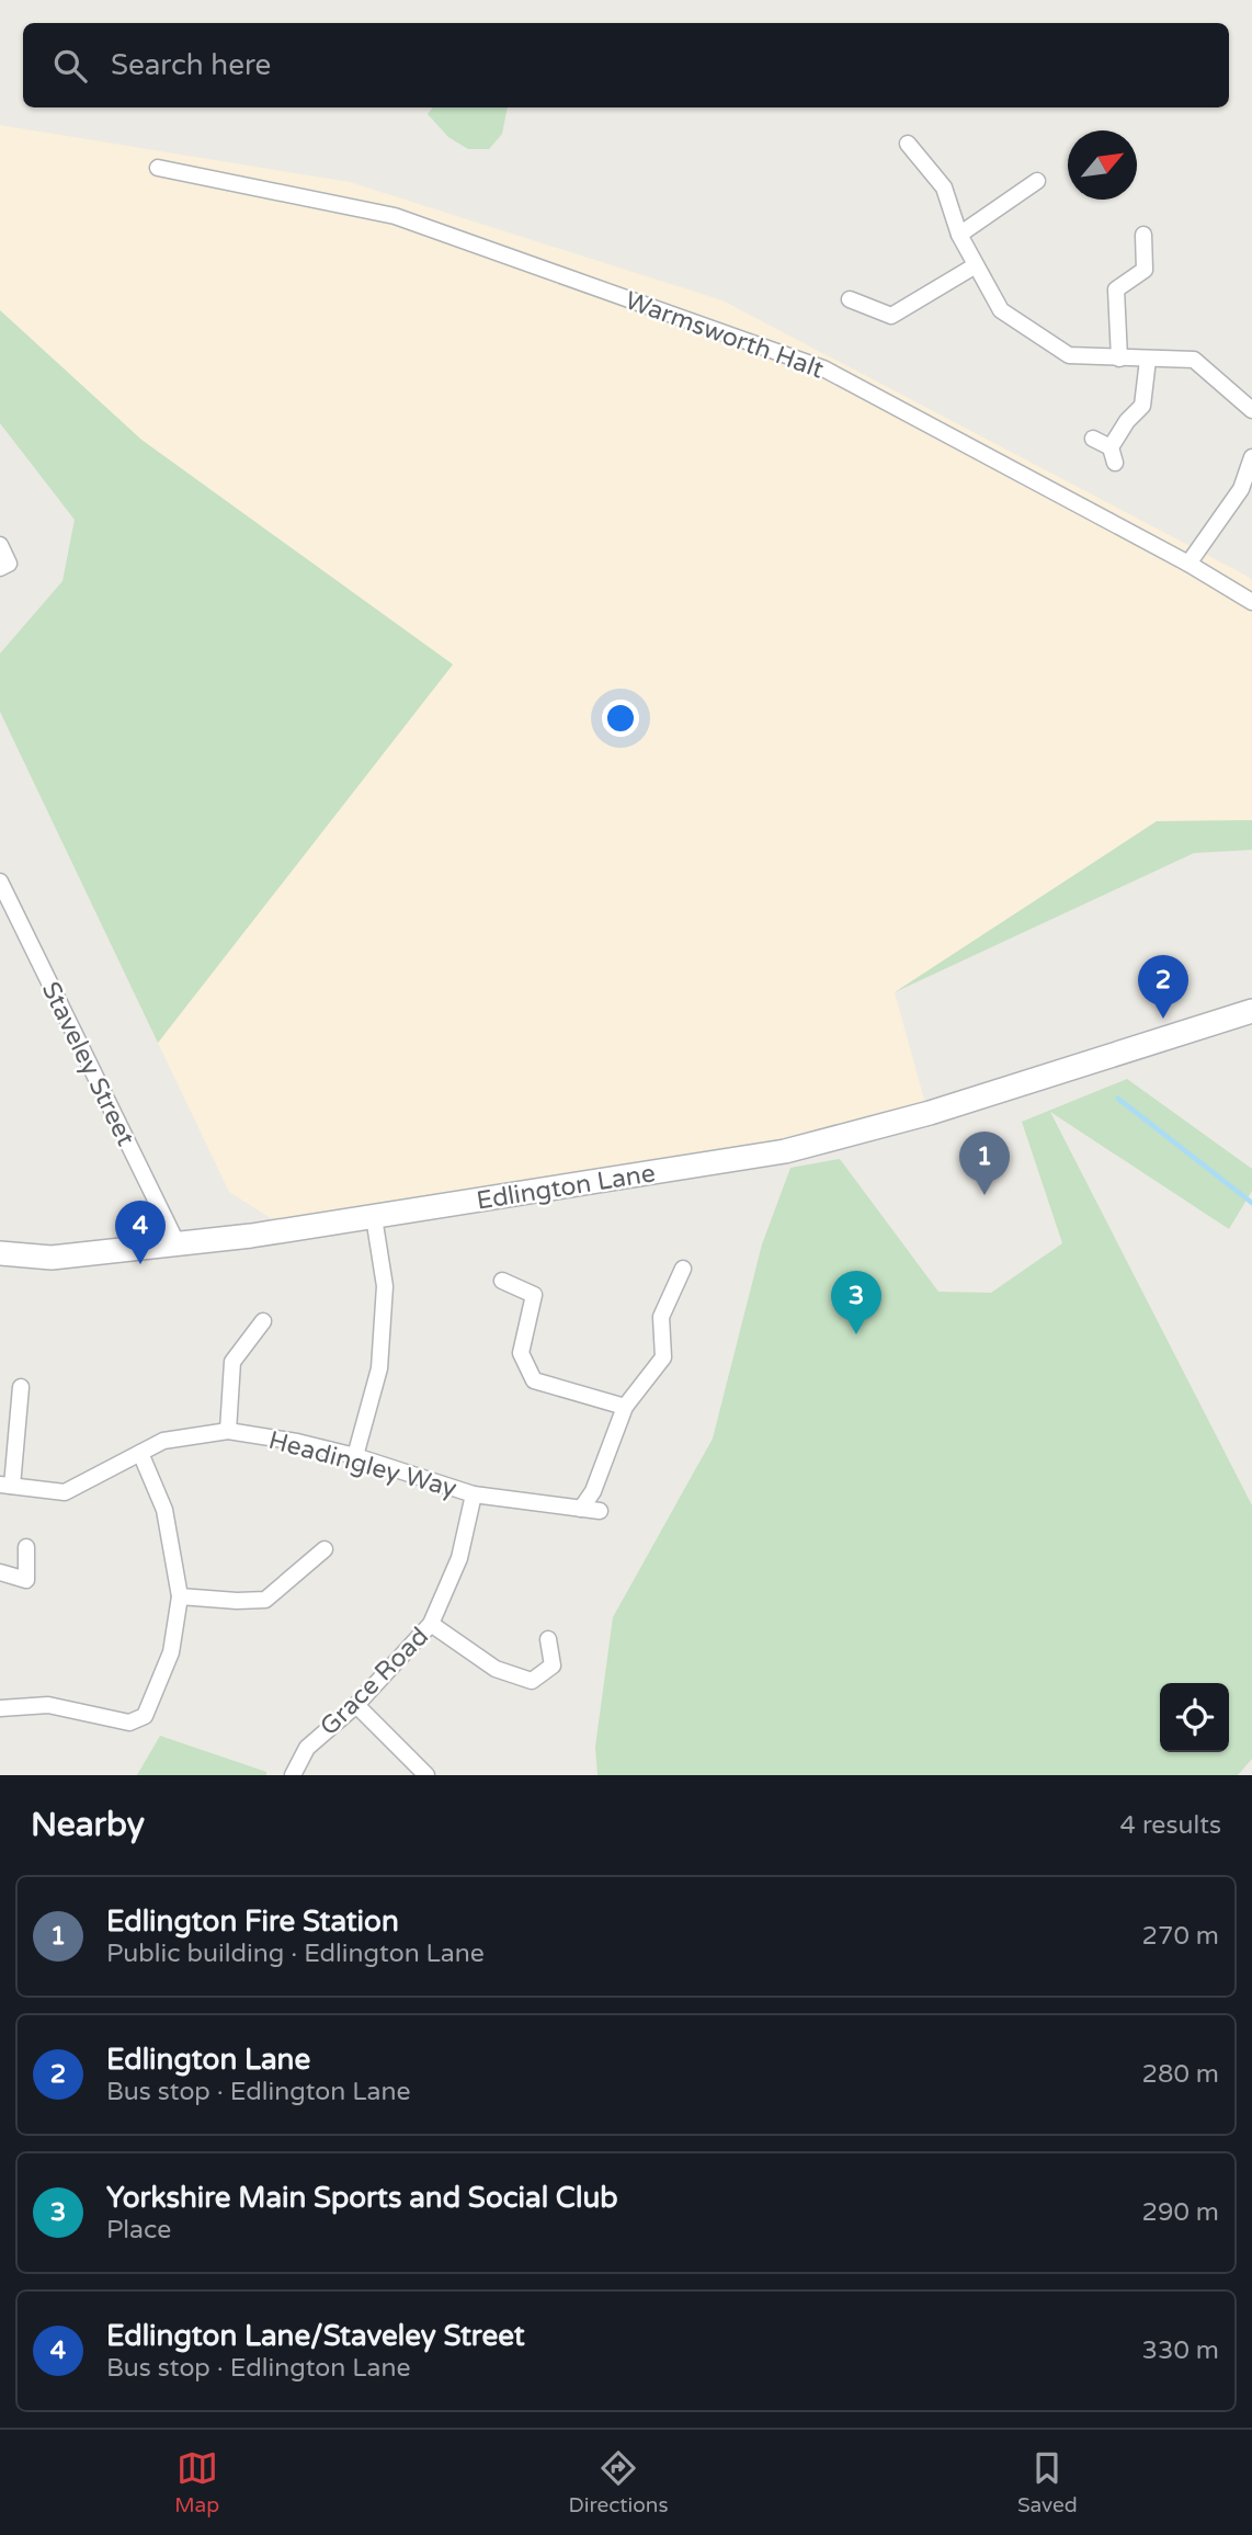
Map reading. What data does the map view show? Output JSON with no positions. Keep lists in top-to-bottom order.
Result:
{
  "streets": {
    "main road": ["Edlington Lane"],
    "street": [
      "Warmsworth Halt",
      "Staveley Street",
      "Headingley Way",
      "Grace Road"
    ]
  },
  "crossings": [
    ["Staveley Street", "Edlington Lane"],
    ["Headingley Way", "Grace Road"]
  ],
  "north": "top right",
  "page": {
    "search": "Search here",
    "pins": [
      "2",
      "1",
      "4",
      "3"
    ],
    "heading": ["Nearby", "4 results"],
    "list": [
      {
        "mark": "1",
        "name": "Edlington Fire Station",
        "note": "Public building · Edlington Lane",
        "value": "270 m"
      },
      {
        "mark": "2",
        "name": "Edlington Lane",
        "note": "Bus stop · Edlington Lane",
        "value": "280 m"
      },
      {
        "mark": "3",
        "name": "Yorkshire Main Sports and Social Club",
        "note": "Place",
        "value": "290 m"
      },
      {
        "mark": "4",
        "name": "Edlington Lane/Staveley Street",
        "note": "Bus stop · Edlington Lane",
        "value": "330 m"
      }
    ],
    "nav": ["Map", "Directions", "Saved"]
  }
}
